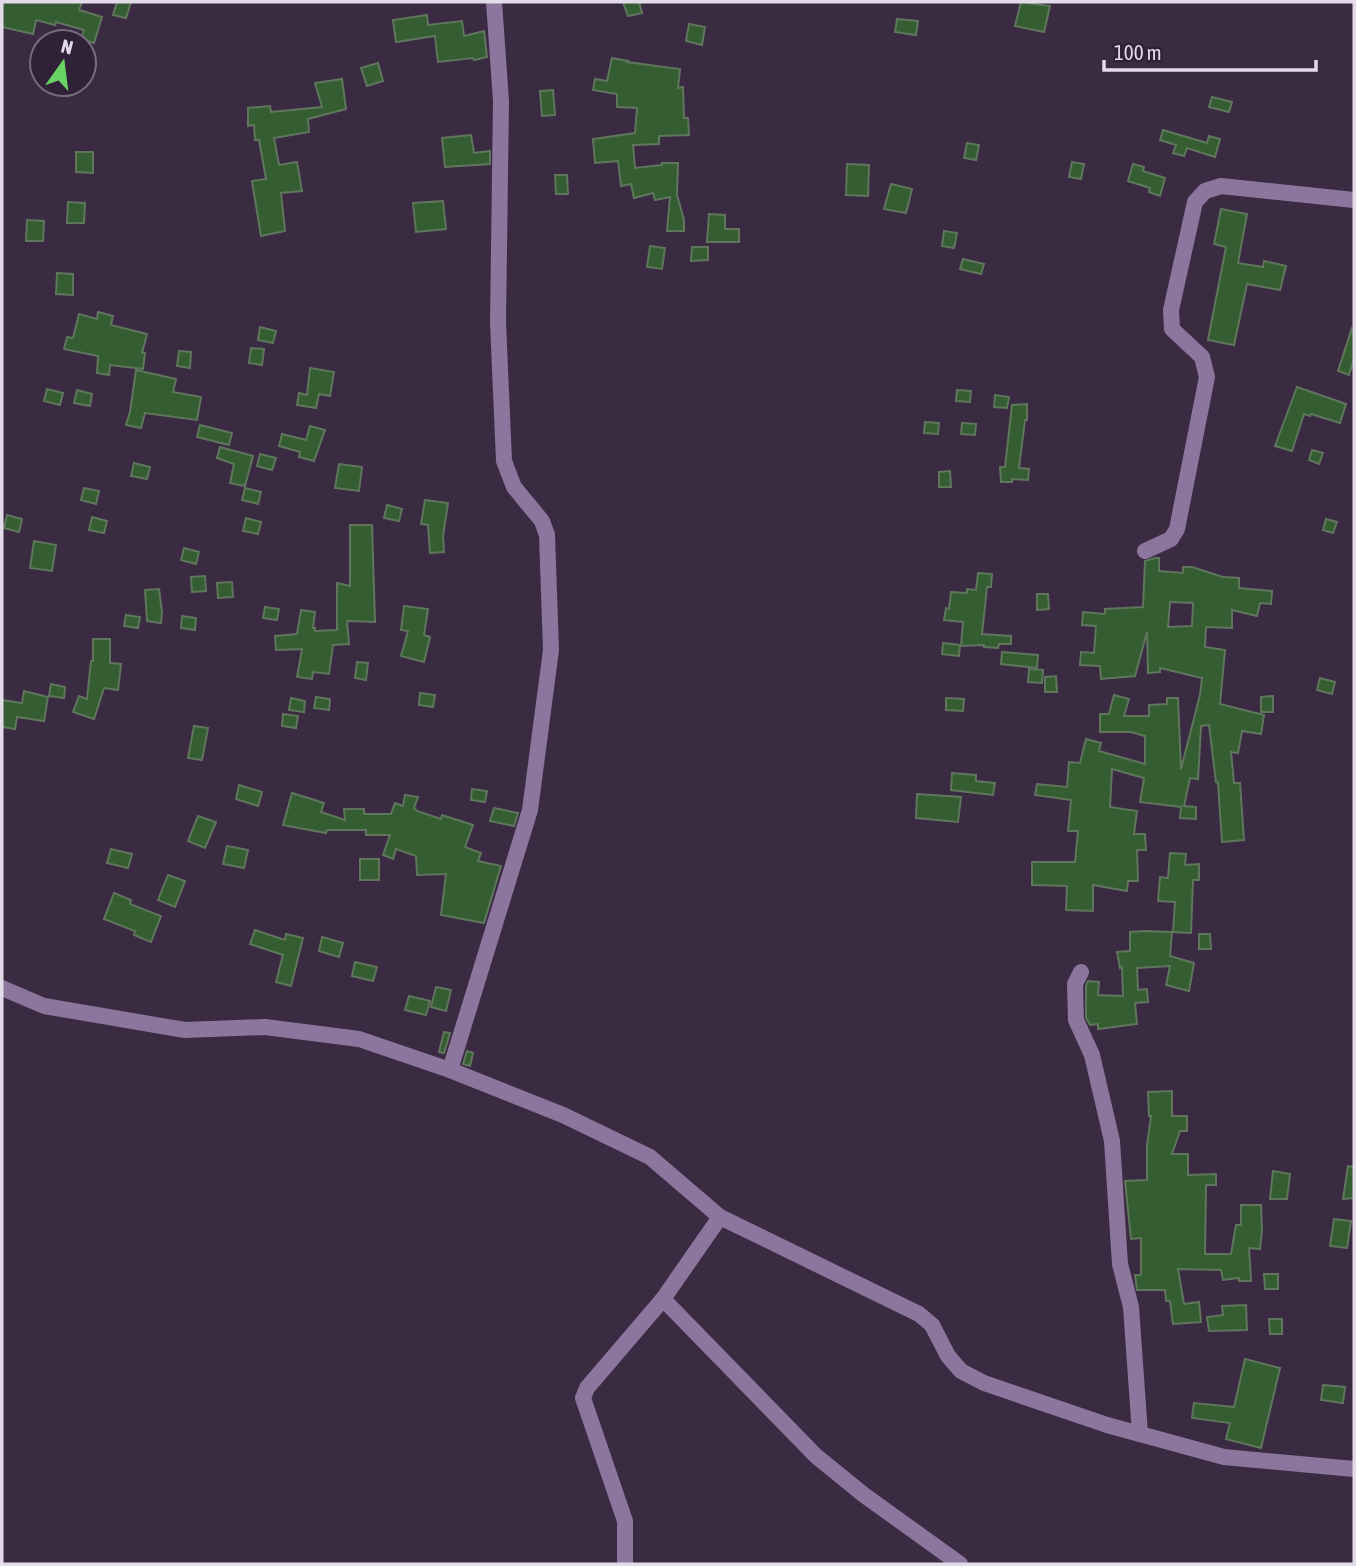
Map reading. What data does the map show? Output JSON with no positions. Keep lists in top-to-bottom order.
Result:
{
  "scale_bar": "100 m",
  "north": "top"
}
